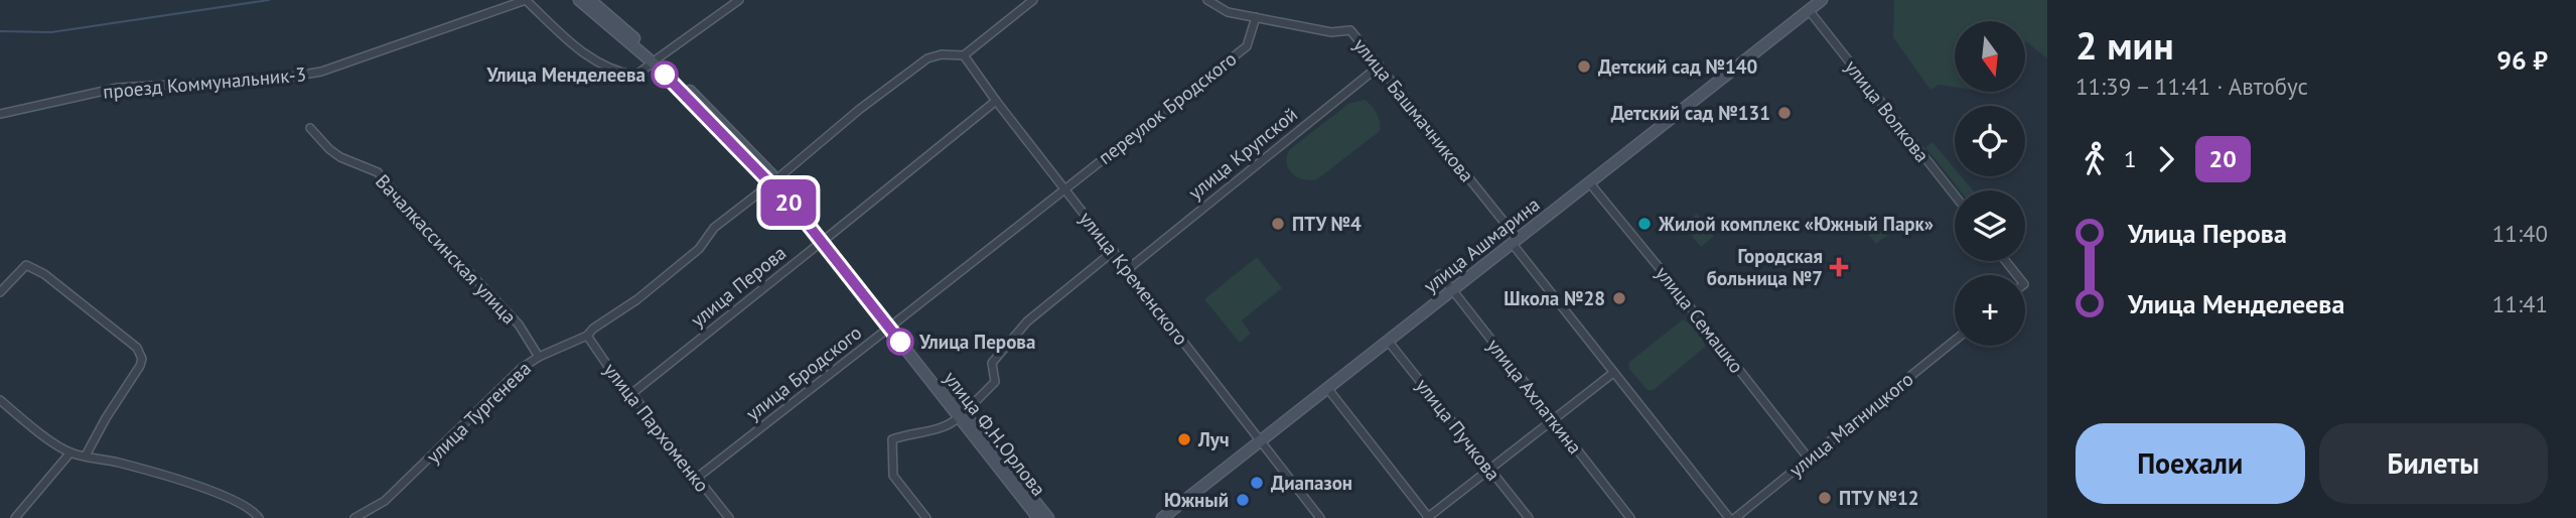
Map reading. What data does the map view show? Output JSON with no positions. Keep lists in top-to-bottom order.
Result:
{
  "streets": {
    "street": [
      "проезд Коммунальник-3",
      "переулок Бродского",
      "улица Башмачникова",
      "улица Волкова",
      "улица Крупской",
      "улица Ашмарина",
      "Вачалкассинская улица",
      "улица Кременского",
      "улица Перова",
      "улица Семашко",
      "улица Бродского",
      "улица Ахлаткина",
      "улица Тургенева",
      "улица Магницкого",
      "улица Пархоменко",
      "улица Пучкова",
      "улица Ф.Н.Орлова"
    ]
  },
  "crossings": [
    ["переулок Бродского", "улица Башмачникова"],
    ["переулок Бродского", "улица Кременского"],
    ["переулок Бродского", "улица Бродского"],
    ["улица Башмачникова", "улица Крупской"],
    ["улица Башмачникова", "улица Ашмарина"],
    ["улица Волкова", "улица Ашмарина"],
    ["улица Крупской", "улица Кременского"],
    ["улица Ашмарина", "улица Кременского"],
    ["улица Ашмарина", "улица Семашко"],
    ["улица Ашмарина", "улица Ахлаткина"],
    ["улица Ашмарина", "улица Пучкова"],
    ["Вачалкассинская улица", "улица Тургенева"],
    ["улица Кременского", "улица Перова"],
    ["улица Кременского", "улица Бродского"],
    ["улица Кременского", "улица Тургенева"],
    ["улица Перова", "улица Пархоменко"],
    ["улица Перова", "улица Ф.Н.Орлова"],
    ["улица Семашко", "улица Магницкого"],
    ["улица Бродского", "улица Пархоменко"],
    ["улица Бродского", "улица Ф.Н.Орлова"],
    ["улица Тургенева", "улица Пархоменко"],
    ["улица Тургенева", "улица Ф.Н.Орлова"]
  ],
  "places": {
    "other": [
      "Детский сад №140",
      "Улица Менделеева",
      "Детский сад №131",
      "ПТУ №4",
      "Жилой комплекс «Южный Парк»",
      "Школа №28",
      "Улица Перова",
      "Луч",
      "Диапазон",
      "ПТУ №12",
      "Южный"
    ],
    "health": ["Городская больница №7"]
  },
  "lines": ["bus line 20"],
  "north": "bottom",
  "page": {
    "on_map": "20",
    "heading": ["2 мин", "11:39 – 11:41 · Автобус", "96 ₽"],
    "map_buttons": "+",
    "legs": ["1", "20"],
    "list": [
      {
        "name": "Улица Перова",
        "value": "11:40"
      },
      {
        "name": "Улица Менделеева",
        "value": "11:41"
      }
    ],
    "buttons": ["Поехали", "Билеты"]
  }
}
